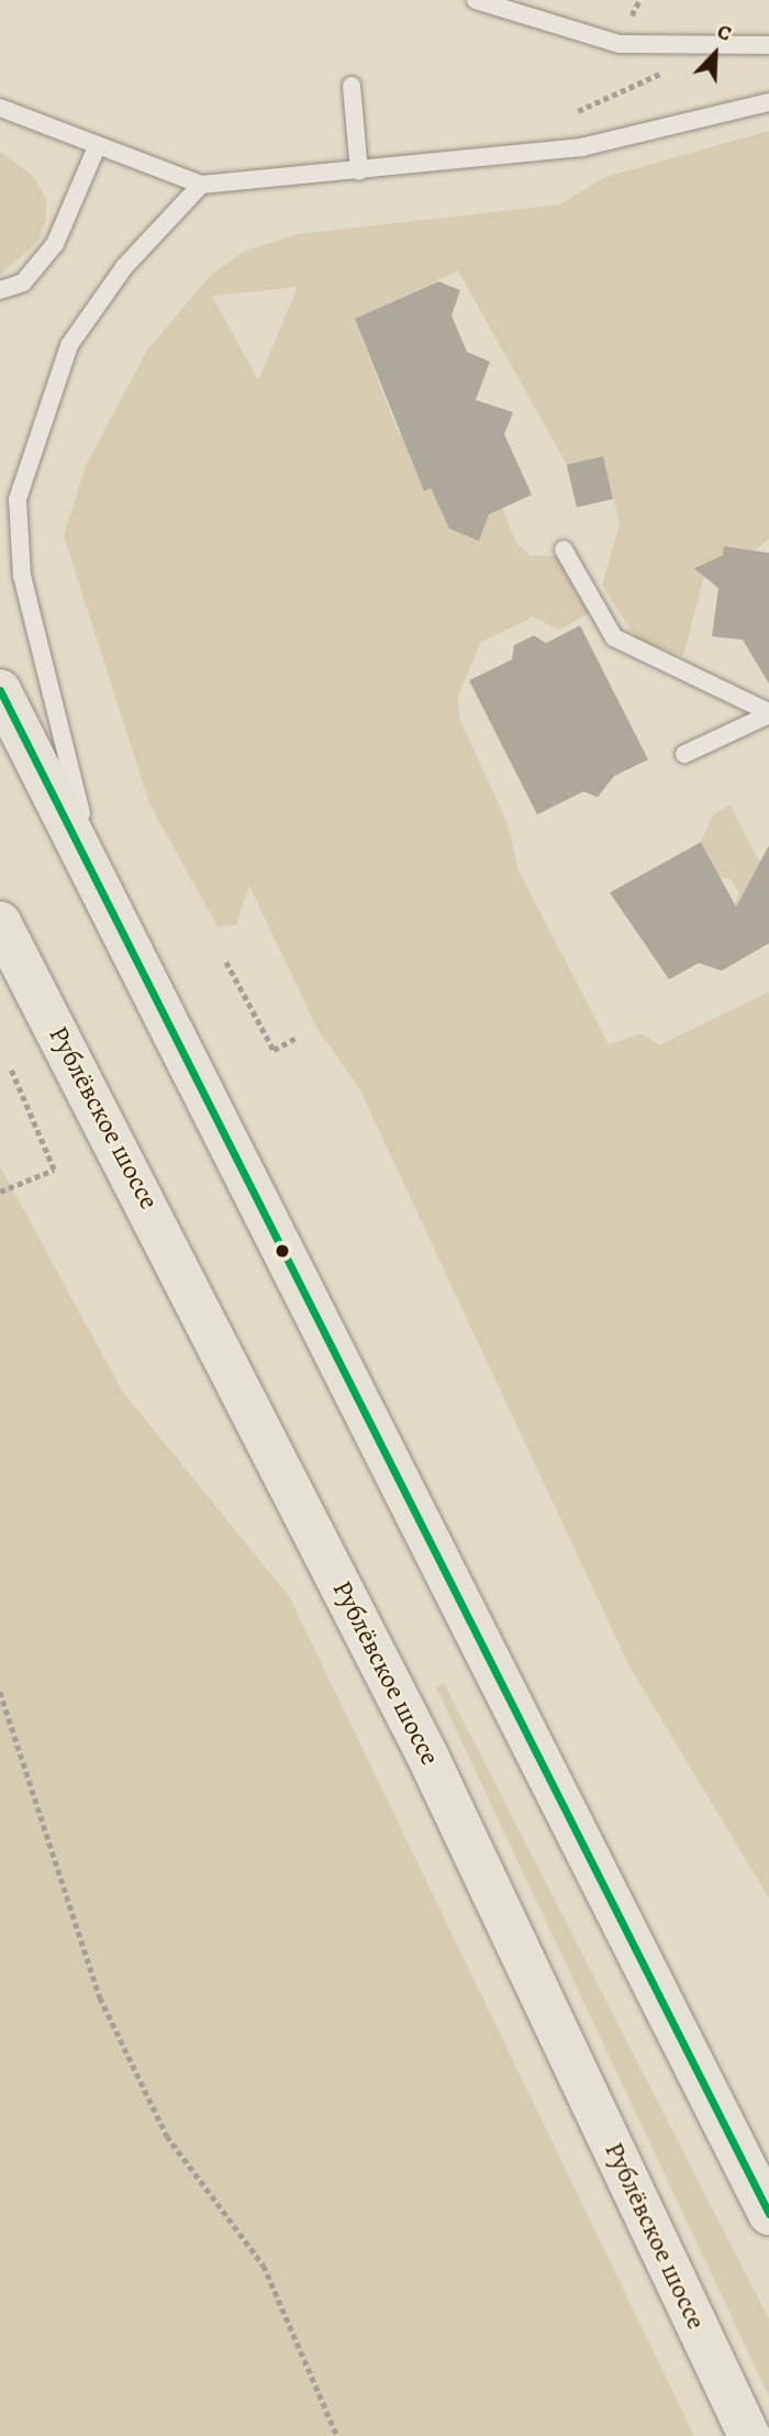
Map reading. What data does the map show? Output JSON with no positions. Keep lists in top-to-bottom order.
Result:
{
  "streets": {
    "main road": ["Рублёвское шоссе"]
  },
  "north": "top right"
}
